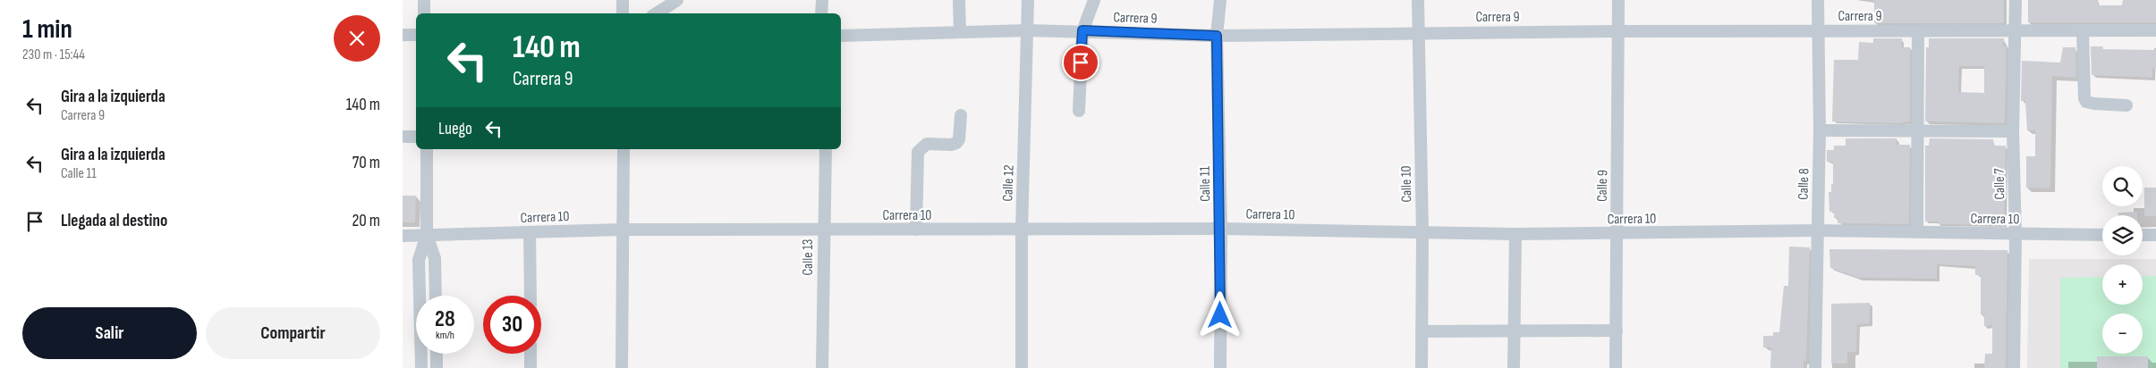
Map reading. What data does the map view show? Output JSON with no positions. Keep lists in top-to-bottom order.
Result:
{
  "streets": {
    "street": [
      "Carrera 9",
      "Calle 12",
      "Calle 11",
      "Calle 10",
      "Calle 8",
      "Calle 7",
      "Calle 9",
      "Carrera 10",
      "Calle 13"
    ]
  },
  "crossings": [
    ["Carrera 9", "Calle 12"],
    ["Carrera 9", "Calle 11"],
    ["Carrera 9", "Calle 10"],
    ["Carrera 9", "Calle 8"],
    ["Carrera 9", "Calle 7"],
    ["Carrera 9", "Calle 9"],
    ["Calle 12", "Carrera 10"],
    ["Calle 11", "Carrera 10"],
    ["Calle 10", "Carrera 10"],
    ["Calle 8", "Carrera 10"],
    ["Calle 7", "Carrera 10"],
    ["Calle 9", "Carrera 10"],
    ["Carrera 10", "Calle 13"]
  ],
  "page": {
    "heading": ["1 min", "230 m · 15:44"],
    "turn": ["140 m", "Carrera 9"],
    "list": [
      {
        "name": "Gira a la izquierda",
        "note": "Carrera 9",
        "value": "140 m"
      },
      {
        "name": "Gira a la izquierda",
        "note": "Calle 11",
        "value": "70 m"
      },
      {
        "name": "Llegada al destino",
        "value": "20 m"
      }
    ],
    "then": "Luego",
    "map_buttons": ["+", "−"],
    "speed": "28 km/h",
    "limit": "30",
    "buttons": ["Salir", "Compartir"]
  }
}
